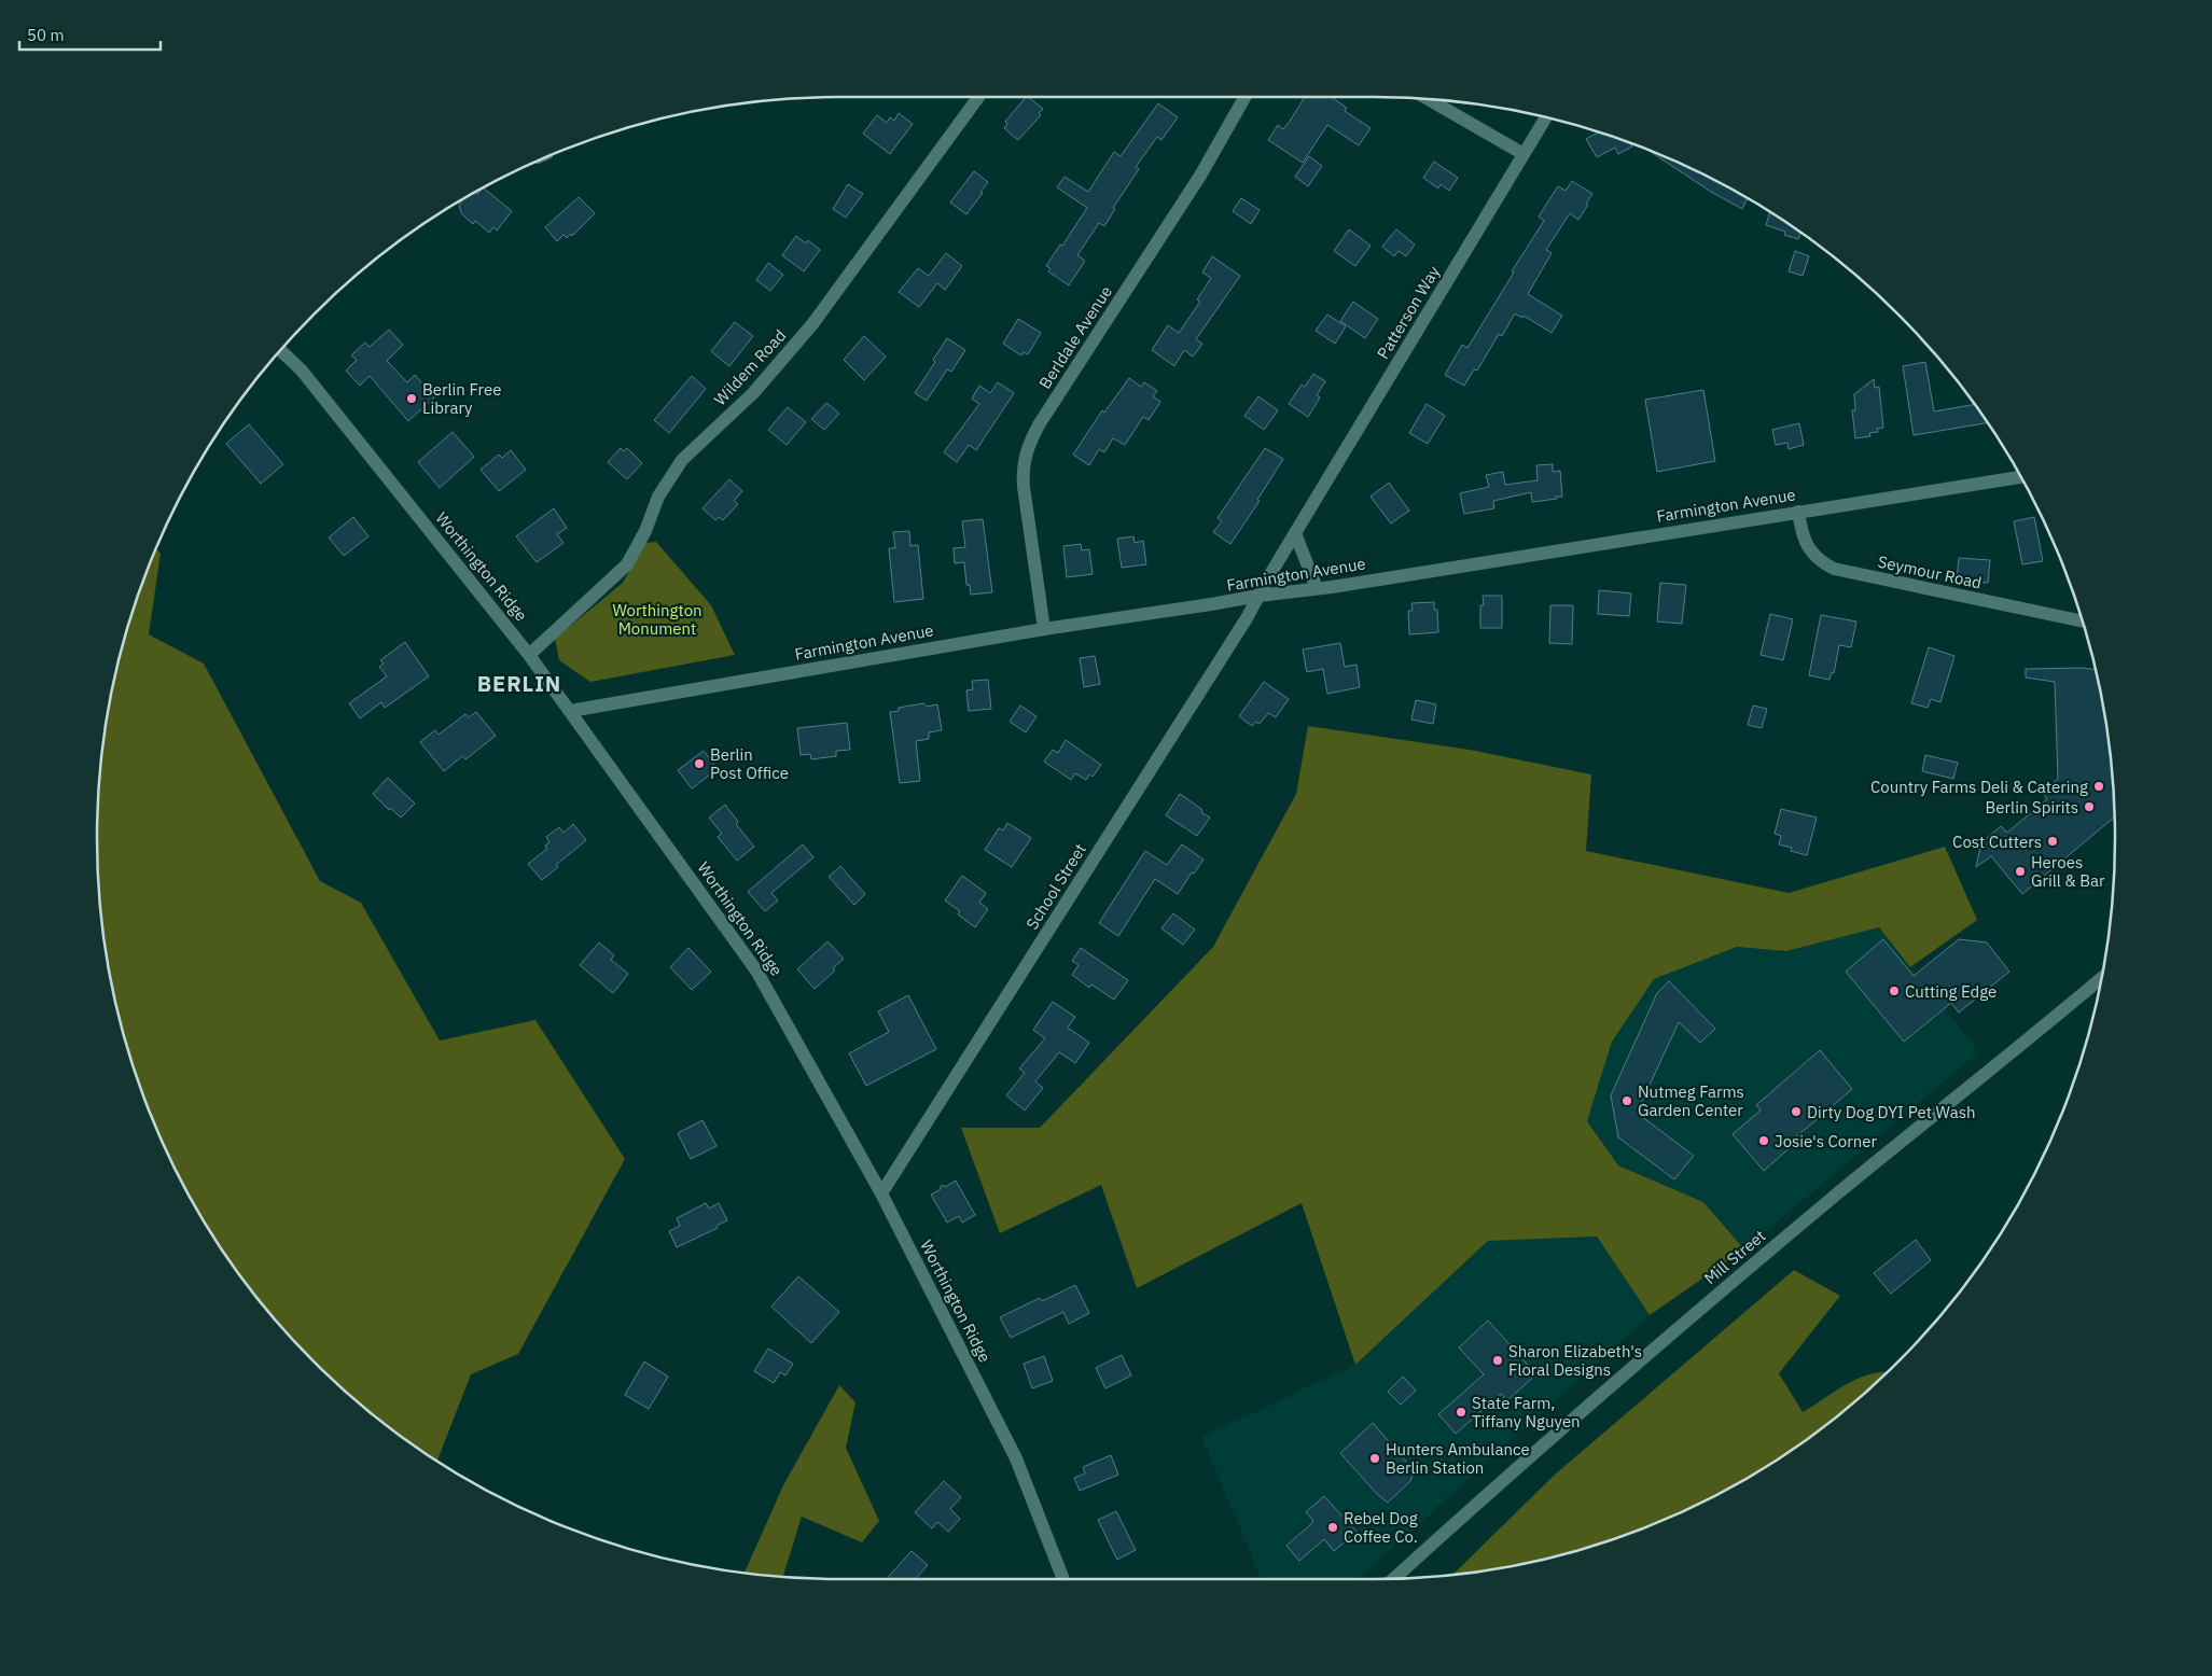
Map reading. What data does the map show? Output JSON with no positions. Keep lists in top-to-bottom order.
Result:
{
  "streets": {
    "street": [
      "Patterson Way",
      "Berldale Avenue",
      "Wildem Road",
      "Farmington Avenue",
      "Worthington Ridge",
      "Seymour Road",
      "School Street",
      "Mill Street"
    ]
  },
  "crossings": [
    ["Patterson Way", "Farmington Avenue"],
    ["Patterson Way", "School Street"],
    ["Berldale Avenue", "Farmington Avenue"],
    ["Wildem Road", "Worthington Ridge"],
    ["Farmington Avenue", "Worthington Ridge"],
    ["Farmington Avenue", "Seymour Road"],
    ["Farmington Avenue", "School Street"],
    ["Worthington Ridge", "School Street"]
  ],
  "districts": ["BERLIN"],
  "parks": ["Worthington Monument"],
  "places": [
    "Berlin Free Library",
    "Berlin Post Office",
    "Country Farms Deli & Catering",
    "Berlin Spirits",
    "Cost Cutters",
    "Heroes Grill & Bar",
    "Cutting Edge",
    "Nutmeg Farms Garden Center",
    "Dirty Dog DYI Pet Wash",
    "Josie's Corner",
    "Sharon Elizabeth's Floral Designs",
    "State Farm, Tiffany Nguyen",
    "Hunters Ambulance Berlin Station",
    "Rebel Dog Coffee Co."
  ],
  "scale_bar": "50 m"
}
